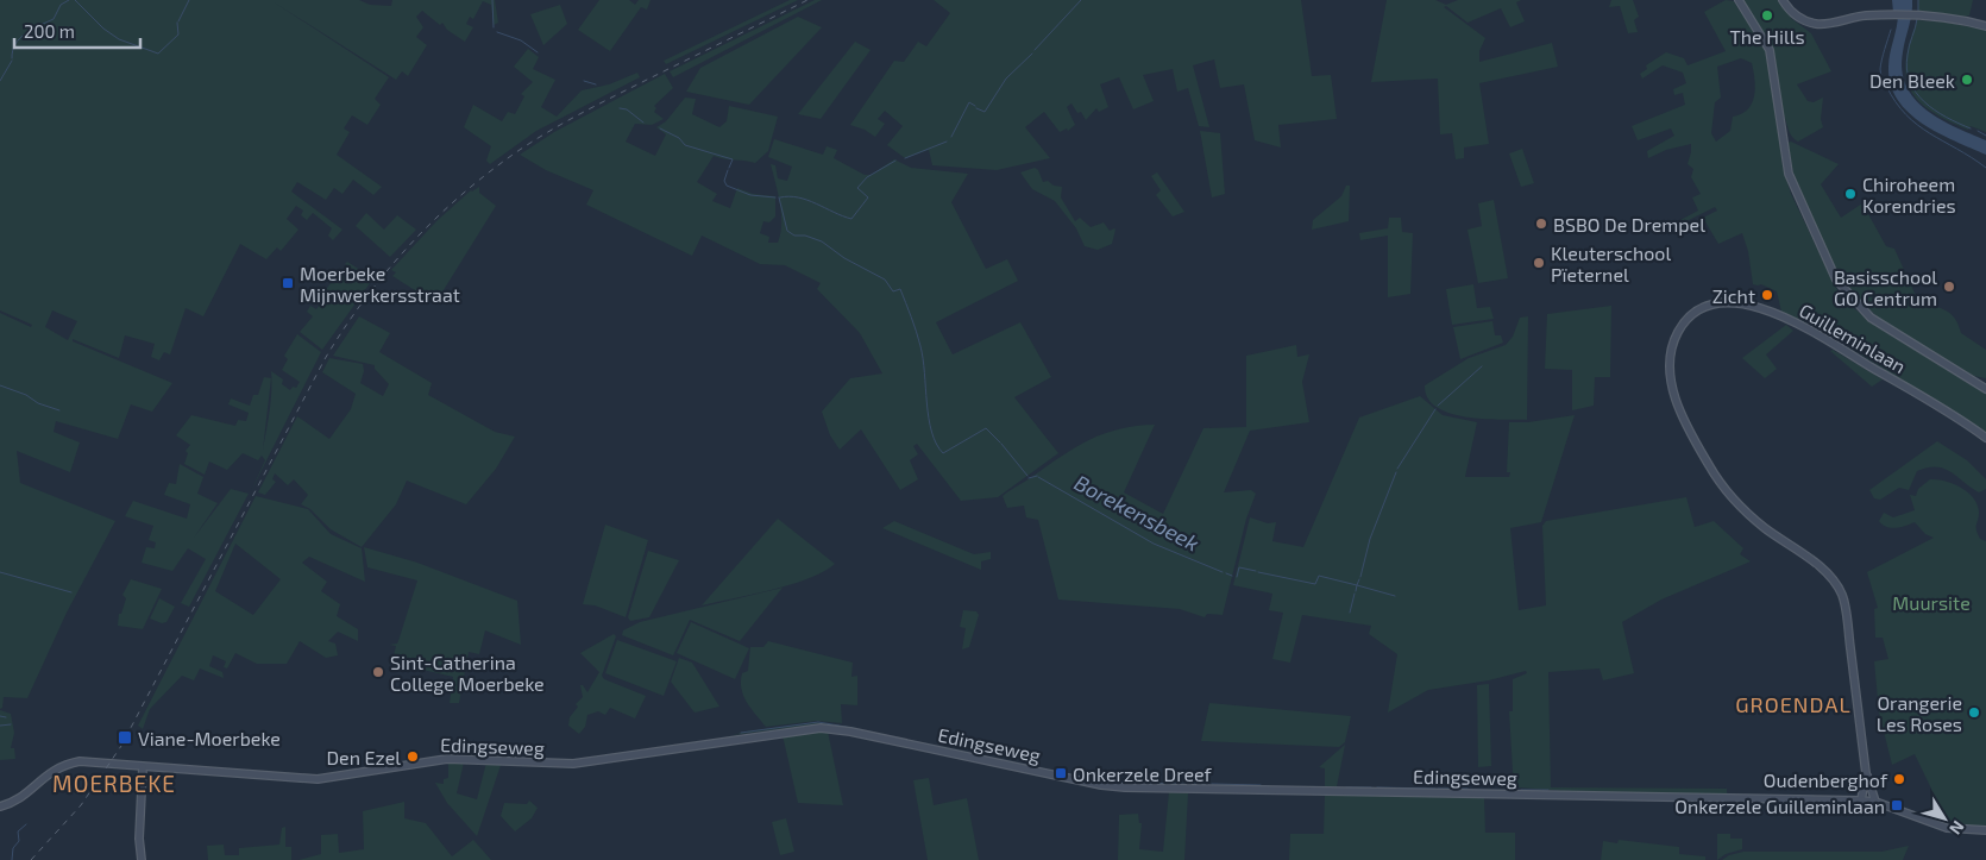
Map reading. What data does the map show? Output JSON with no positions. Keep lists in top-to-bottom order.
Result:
{
  "streets": {
    "main road": ["Guilleminlaan", "Edingseweg"]
  },
  "crossings": [
    ["Guilleminlaan", "Edingseweg"]
  ],
  "districts": ["GROENDAL", "MOERBEKE"],
  "water": ["Borekensbeek"],
  "parks": ["Muursite"],
  "places": {
    "other": [
      "The Hills",
      "Den Bleek",
      "Chiroheem Korendries",
      "BSBO De Drempel",
      "Kleuterschool Pïeternel",
      "Basisschool GO Centrum",
      "Zicht",
      "Sint-Catherina College Moerbeke",
      "Orangerie Les Roses",
      "Den Ezel",
      "Oudenberghof"
    ],
    "transit": [
      "Moerbeke Mijnwerkersstraat",
      "Viane-Moerbeke",
      "Onkerzele Dreef",
      "Onkerzele Guilleminlaan"
    ]
  },
  "scale_bar": "200 m",
  "north": "bottom right"
}
